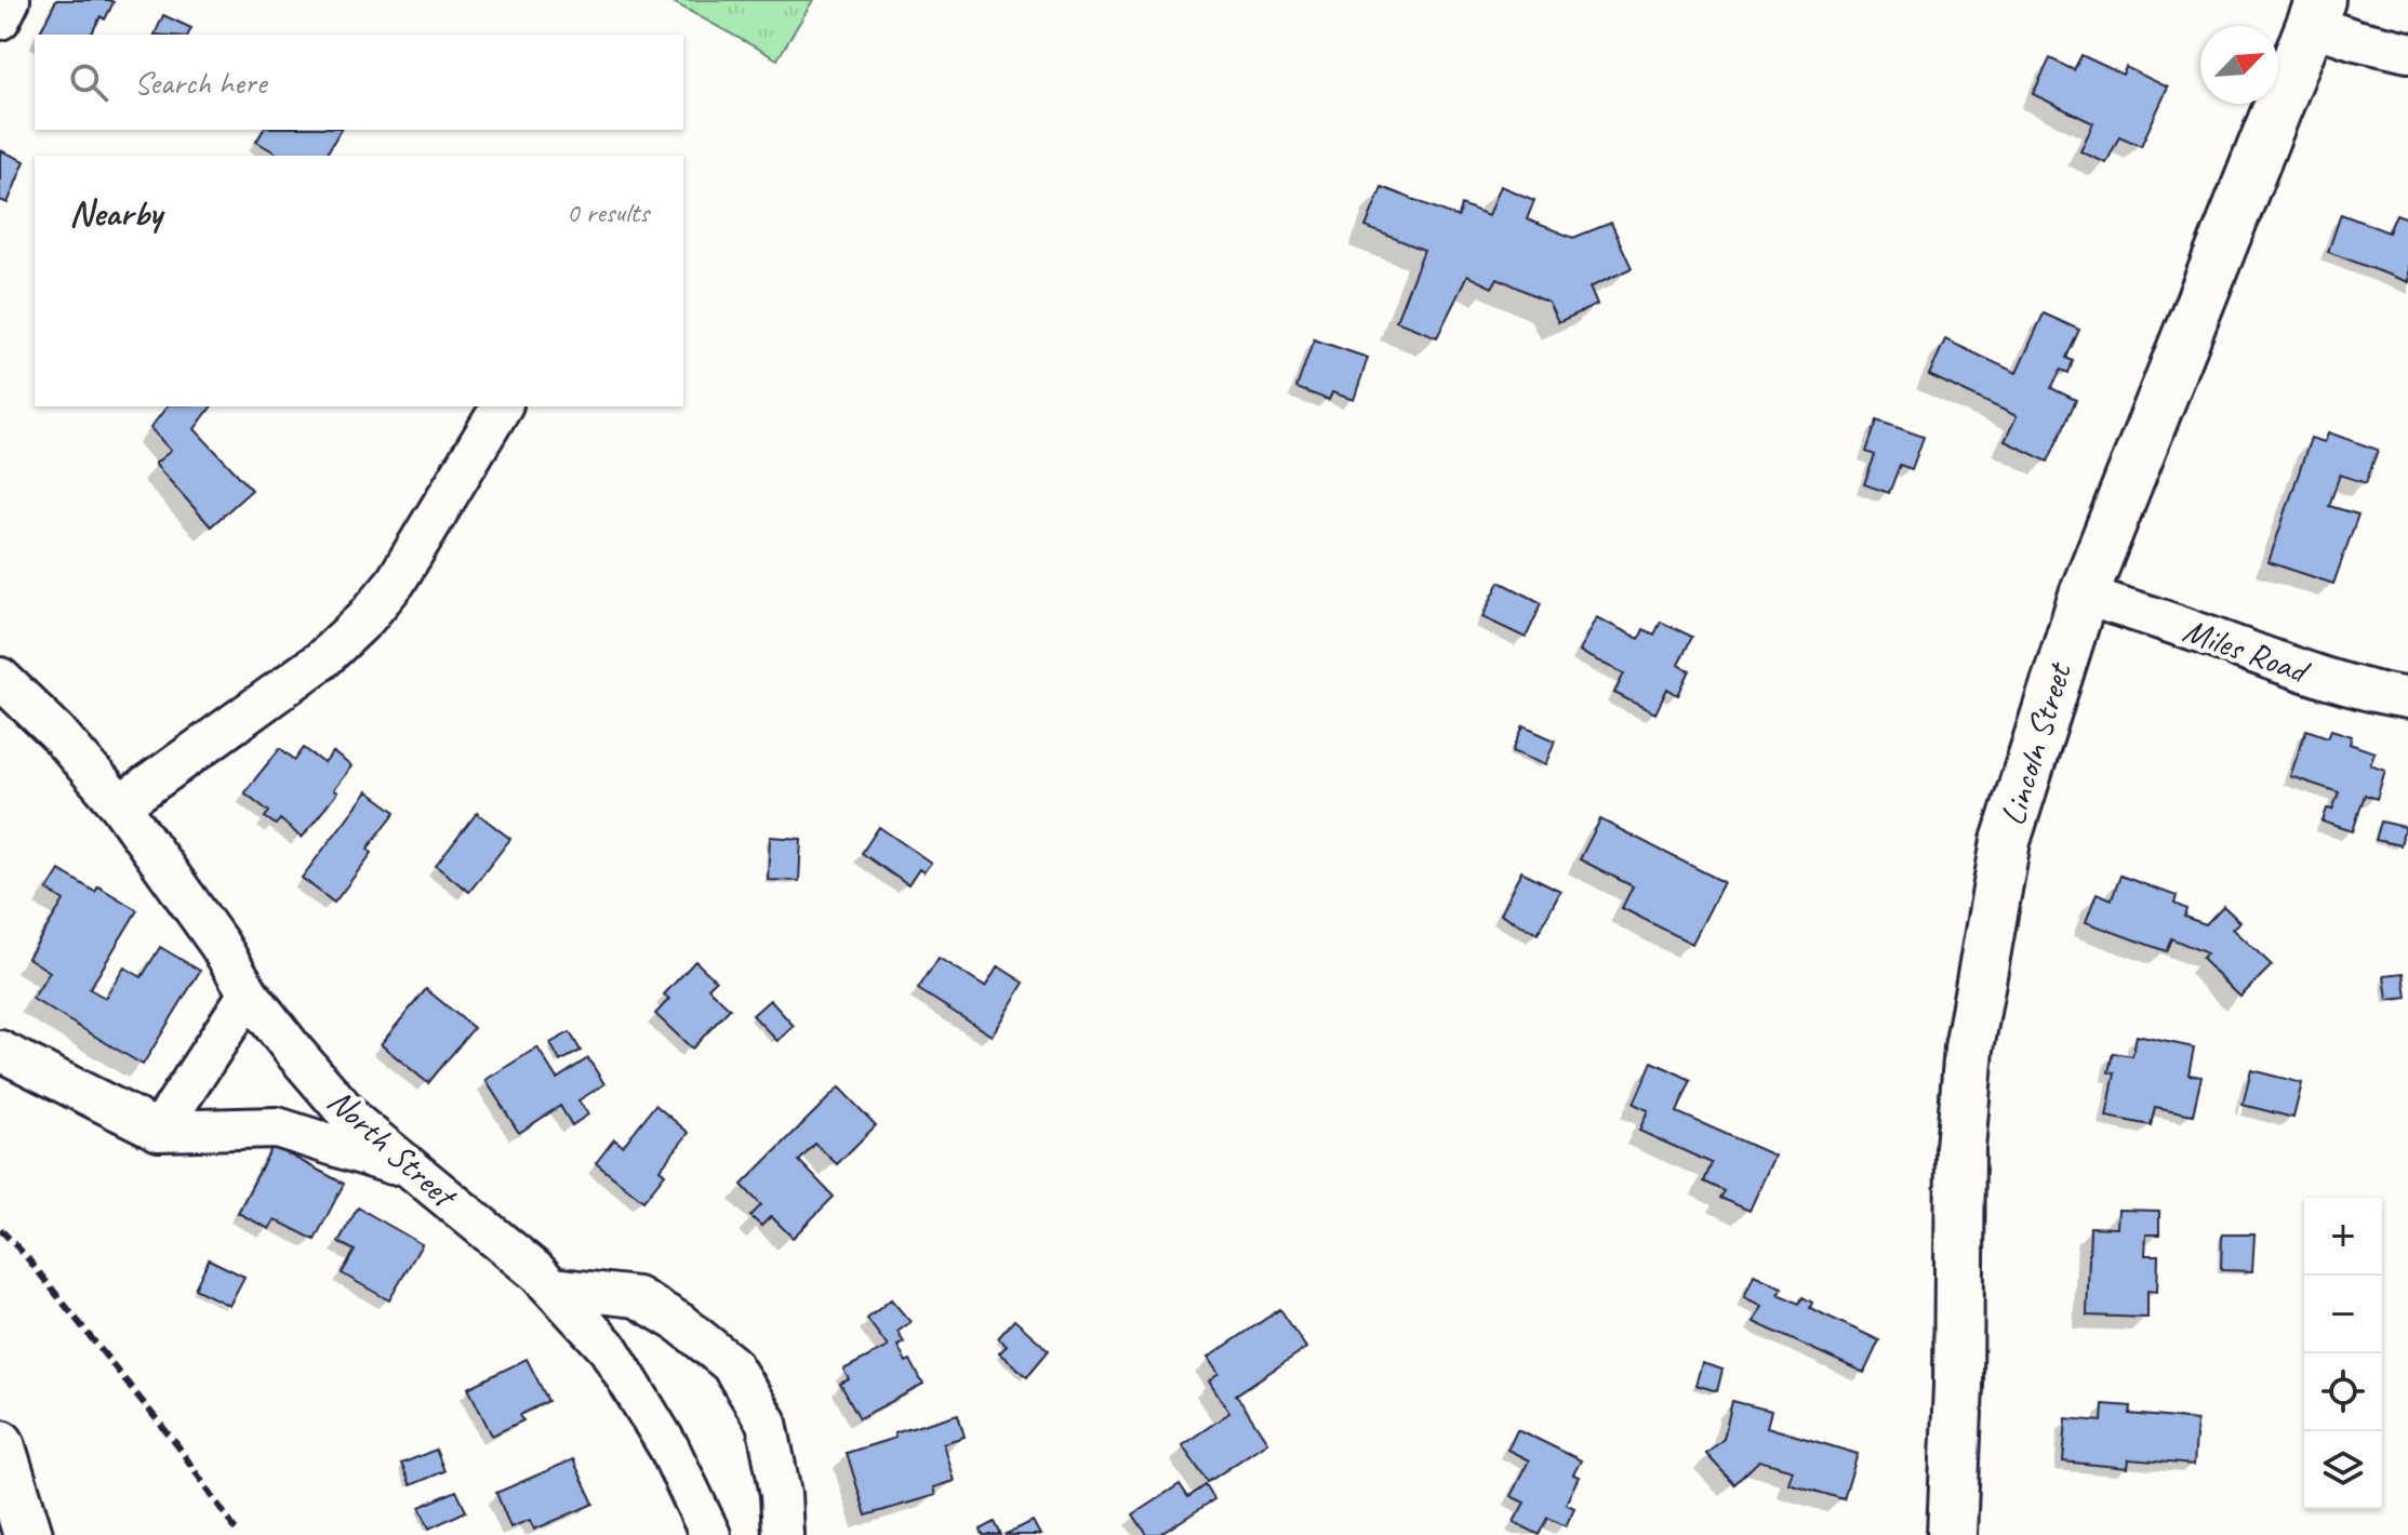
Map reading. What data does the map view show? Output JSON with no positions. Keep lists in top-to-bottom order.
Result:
{
  "streets": {
    "main road": ["Lincoln Street"],
    "street": ["Miles Road", "North Street"]
  },
  "crossings": [
    ["Miles Road", "Lincoln Street"]
  ],
  "north": "top right",
  "page": {
    "search": "Search here",
    "heading": ["Nearby", "0 results"],
    "map_buttons": ["+", "−"]
  }
}
